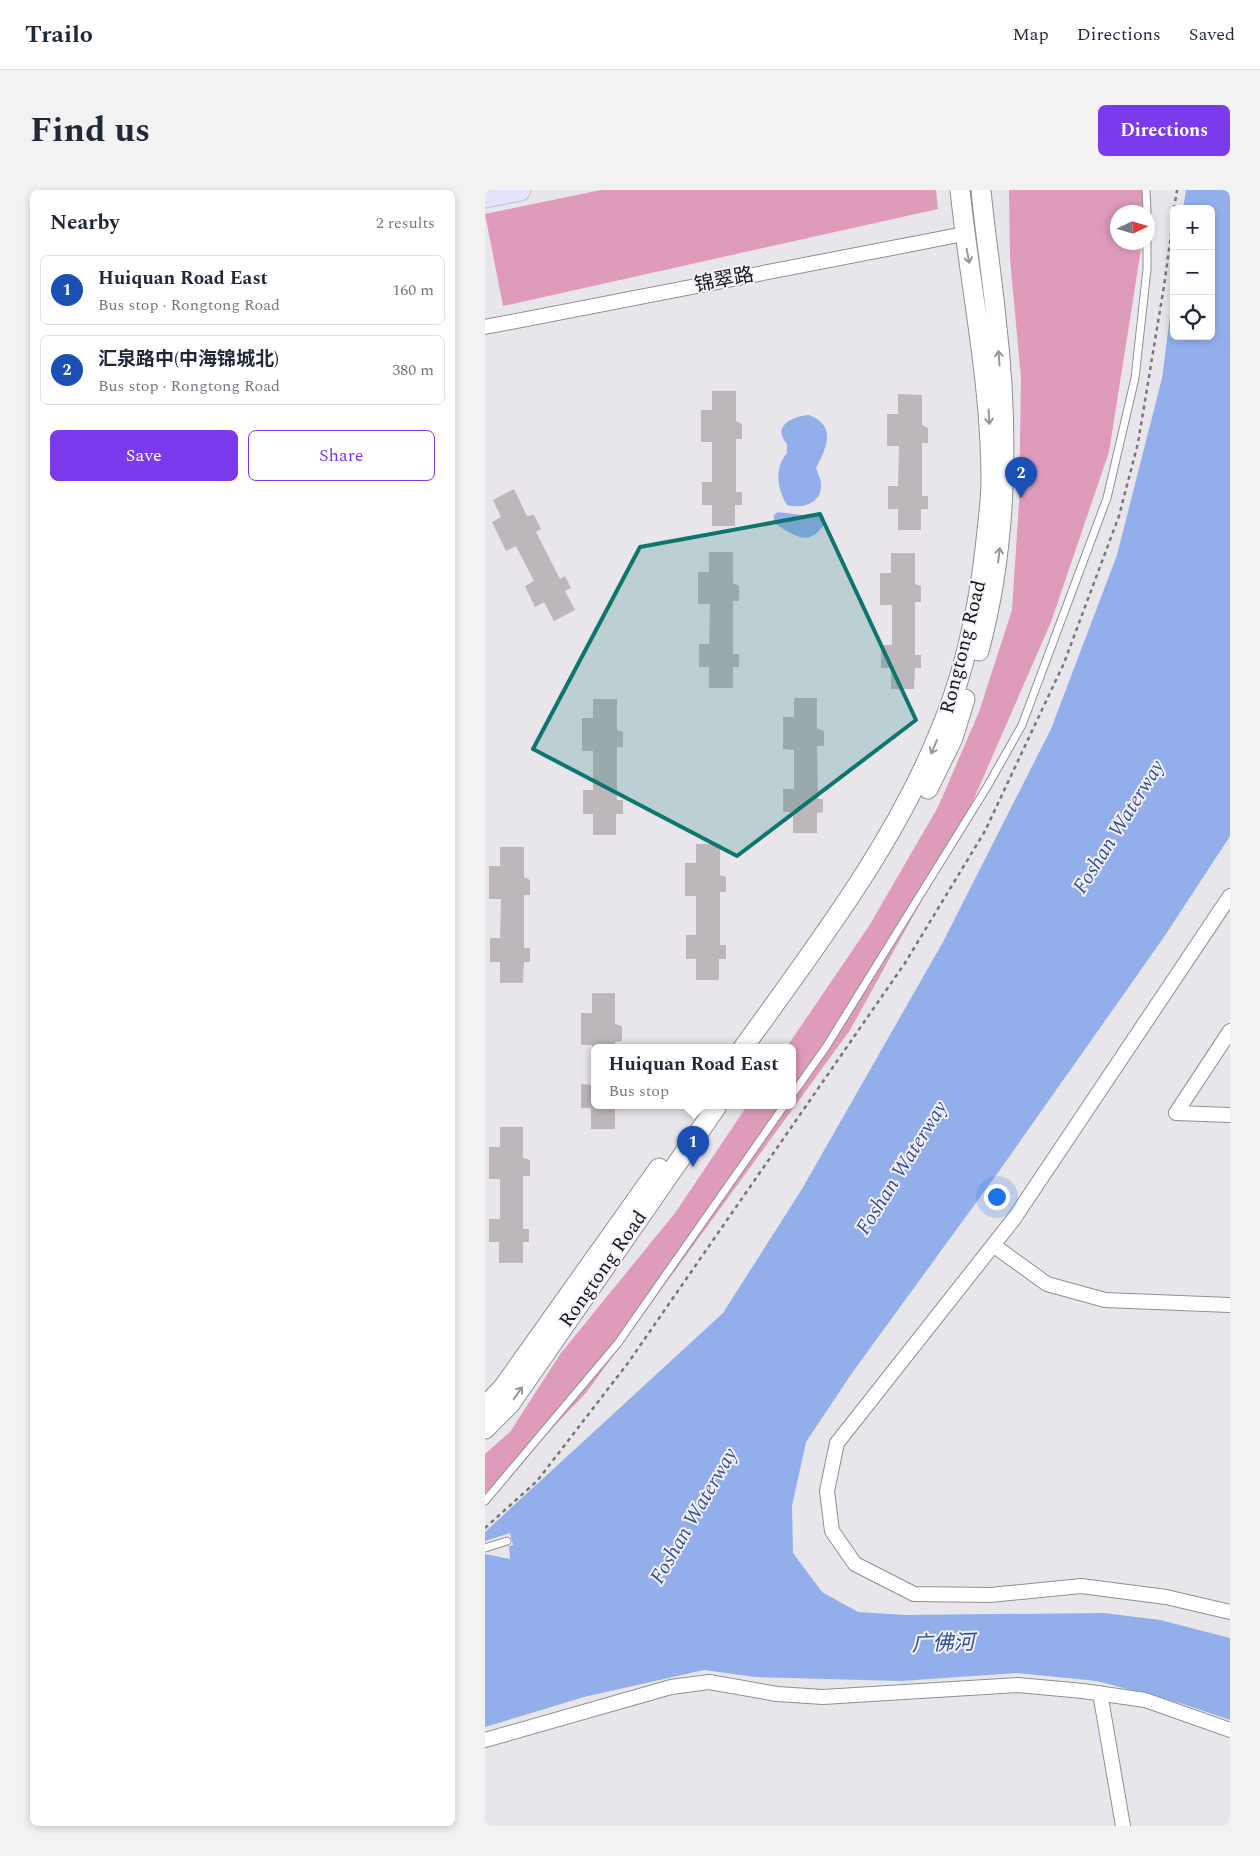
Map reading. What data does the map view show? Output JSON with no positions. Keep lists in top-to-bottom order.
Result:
{
  "streets": {
    "main road": ["Rongtong Road"],
    "street": ["锦翠路"]
  },
  "crossings": [
    ["锦翠路", "Rongtong Road"]
  ],
  "water": ["Foshan Waterway", "广佛河"],
  "north": "right",
  "page": {
    "header": "Trailo",
    "nav": ["Map", "Directions", "Saved"],
    "title": "Find us",
    "buttons": [
      "Directions",
      ["Save", "Share"]
    ],
    "heading": ["Nearby", "2 results"],
    "map_buttons": ["+", "−"],
    "list": [
      {
        "mark": "1",
        "name": "Huiquan Road East",
        "note": "Bus stop · Rongtong Road",
        "value": "160 m"
      },
      {
        "mark": "2",
        "name": "汇泉路中(中海锦城北)",
        "note": "Bus stop · Rongtong Road",
        "value": "380 m"
      }
    ],
    "pins": ["2", "1"],
    "popup": ["Huiquan Road East", "Bus stop"]
  }
}
